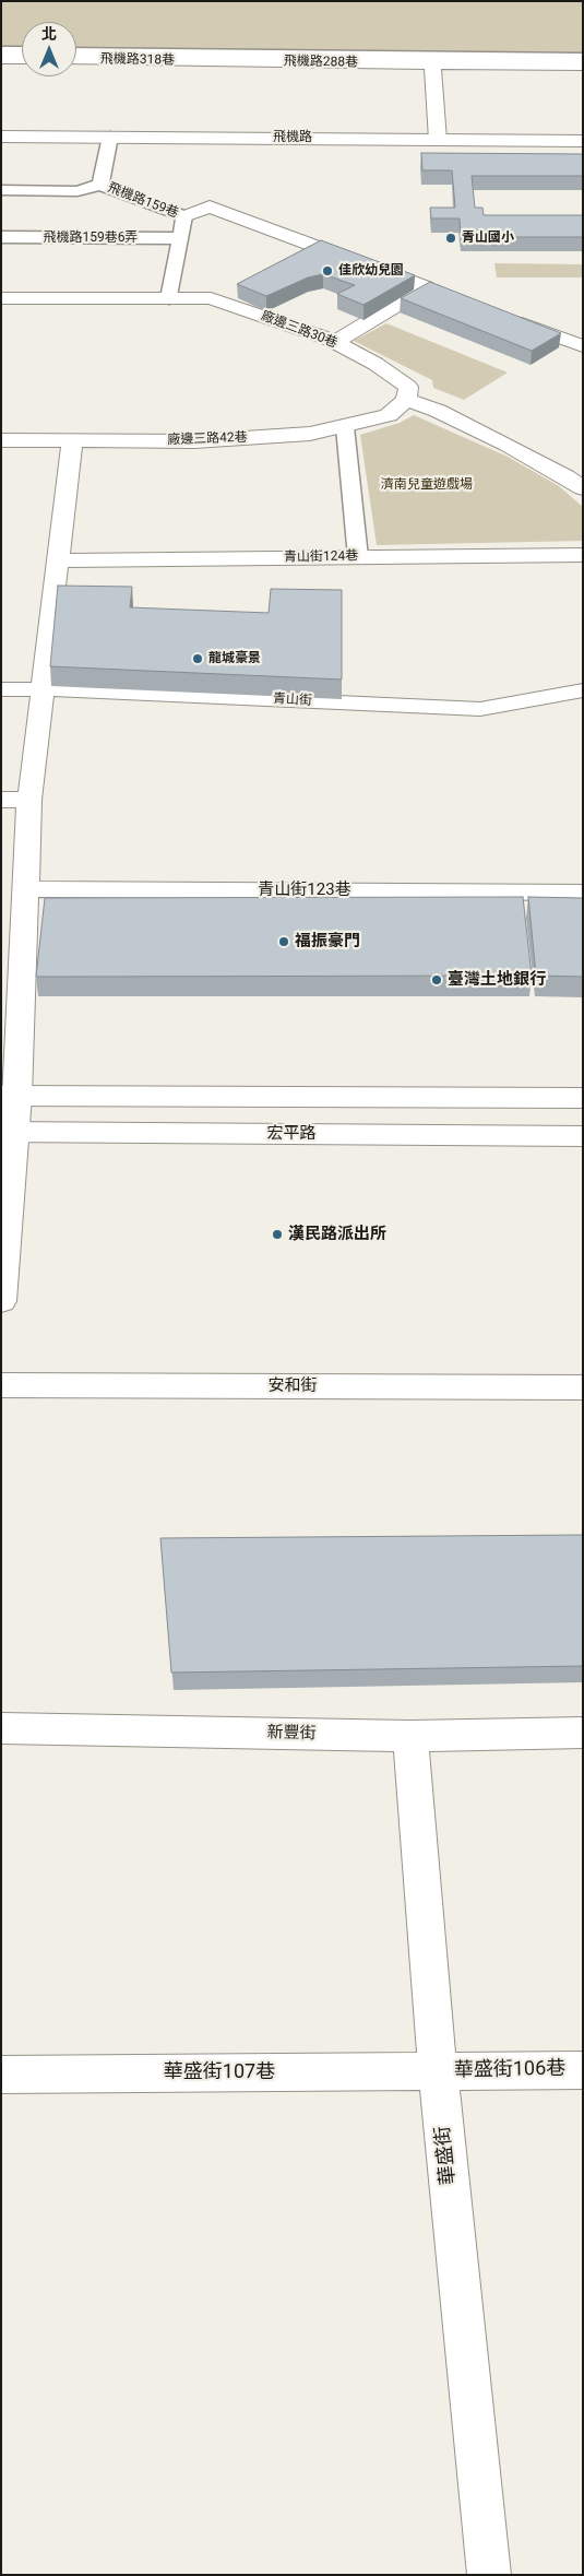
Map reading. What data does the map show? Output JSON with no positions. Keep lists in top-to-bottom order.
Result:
{
  "streets": {
    "street": [
      "飛機路318巷",
      "飛機路288巷",
      "飛機路",
      "廠邊三路30巷",
      "廠邊三路42巷",
      "青山街124巷",
      "青山街",
      "青山街123巷",
      "宏平路",
      "安和街",
      "新豐街",
      "華盛街106巷",
      "華盛街107巷",
      "華盛街"
    ],
    "lane": ["飛機路159巷", "飛機路159巷6弄"]
  },
  "crossings": [
    ["飛機路318巷", "飛機路288巷"],
    ["飛機路", "飛機路159巷"],
    ["飛機路159巷", "飛機路159巷6弄"],
    ["飛機路159巷", "廠邊三路30巷"],
    ["廠邊三路30巷", "廠邊三路42巷"],
    ["新豐街", "華盛街"],
    ["華盛街106巷", "華盛街107巷"],
    ["華盛街106巷", "華盛街"],
    ["華盛街107巷", "華盛街"]
  ],
  "parks": ["濟南兒童遊戲場"],
  "places": [
    "青山國小",
    "佳欣幼兒園",
    "龍城豪景",
    "福振豪門",
    "臺灣土地銀行",
    "漢民路派出所"
  ],
  "north": "top"
}
